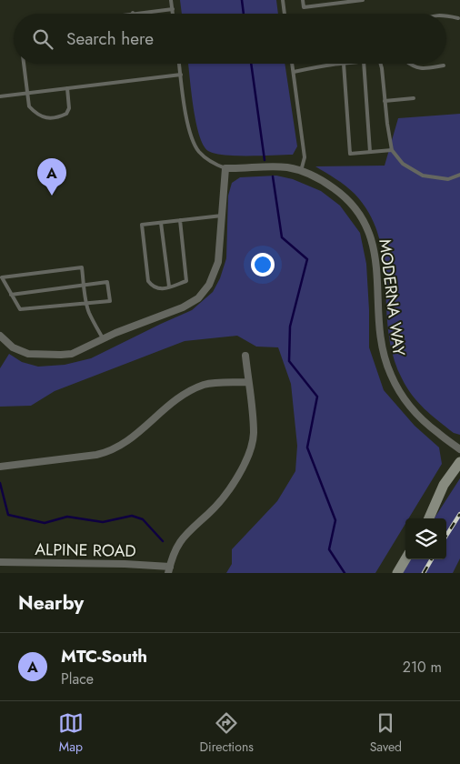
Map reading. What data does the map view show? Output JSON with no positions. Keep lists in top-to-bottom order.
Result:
{
  "streets": {
    "street": ["MODERNA WAY", "ALPINE ROAD"]
  },
  "page": {
    "search": "Search here",
    "pins": "A",
    "heading": "Nearby",
    "list": [
      {
        "mark": "A",
        "name": "MTC-South",
        "note": "Place",
        "value": "210 m"
      }
    ],
    "nav": ["Map", "Directions", "Saved"]
  }
}
